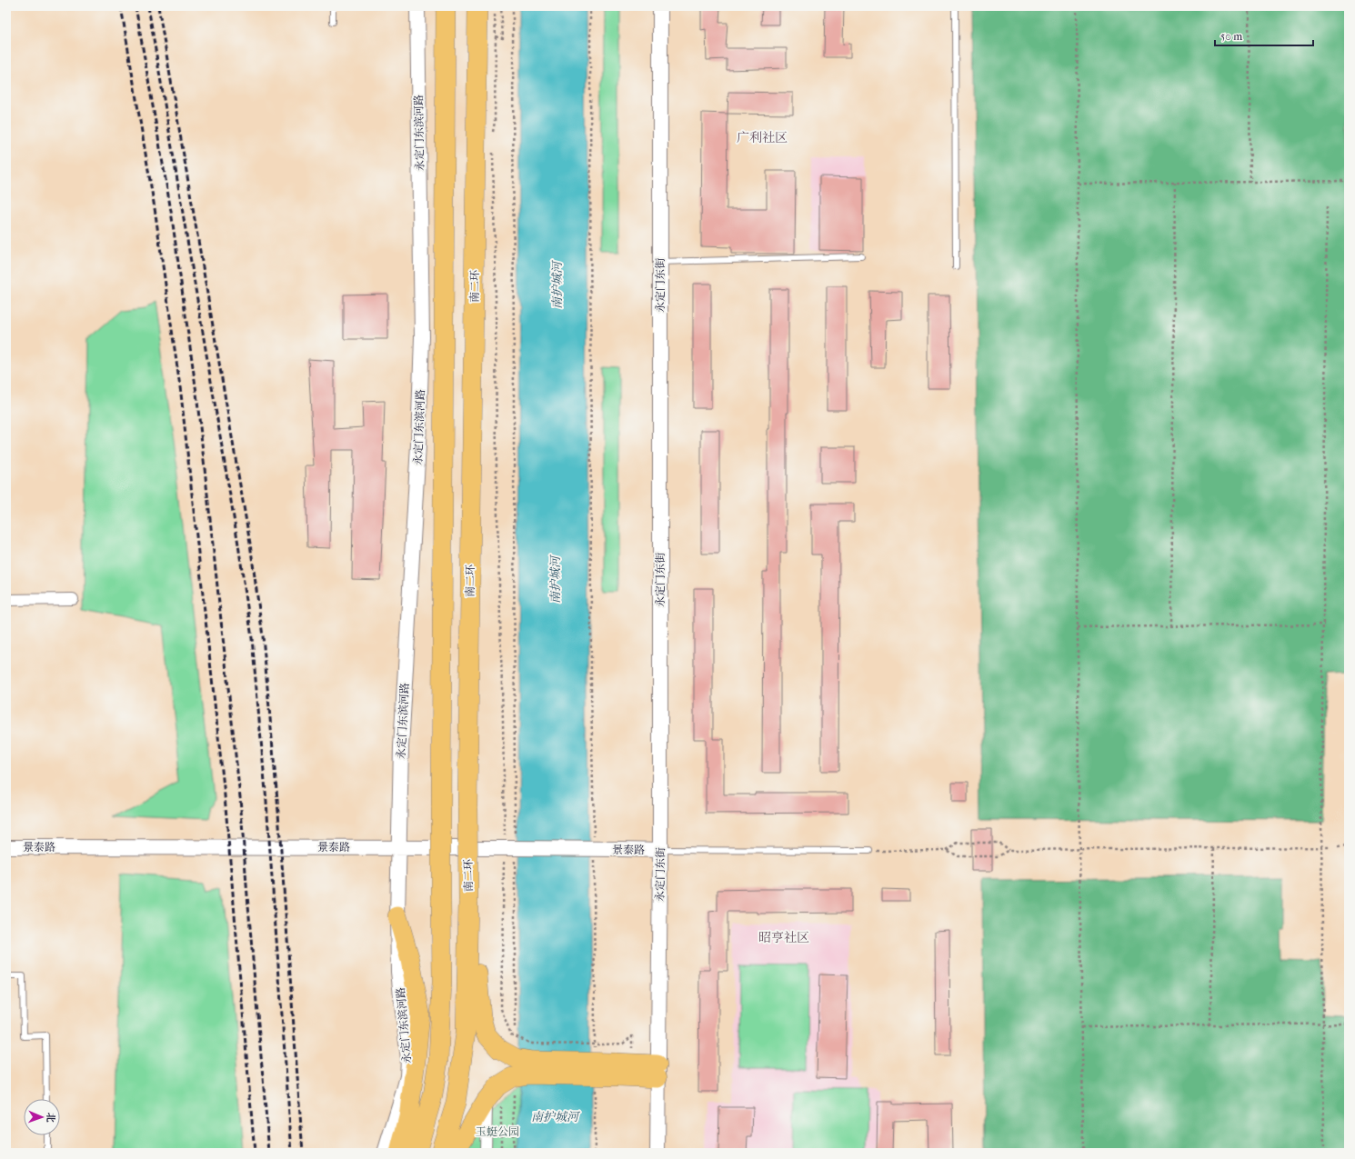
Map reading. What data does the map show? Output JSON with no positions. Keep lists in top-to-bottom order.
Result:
{
  "streets": {
    "highway": ["南二环"],
    "street": ["永定门东滨河路", "永定门东街", "景泰路"]
  },
  "crossings": [
    ["永定门东滨河路", "景泰路"],
    ["永定门东街", "景泰路"]
  ],
  "districts": ["广利社区", "昭亨社区"],
  "water": ["南护城河"],
  "parks": ["玉蜓公园"],
  "scale_bar": "50 m",
  "north": "right"
}
